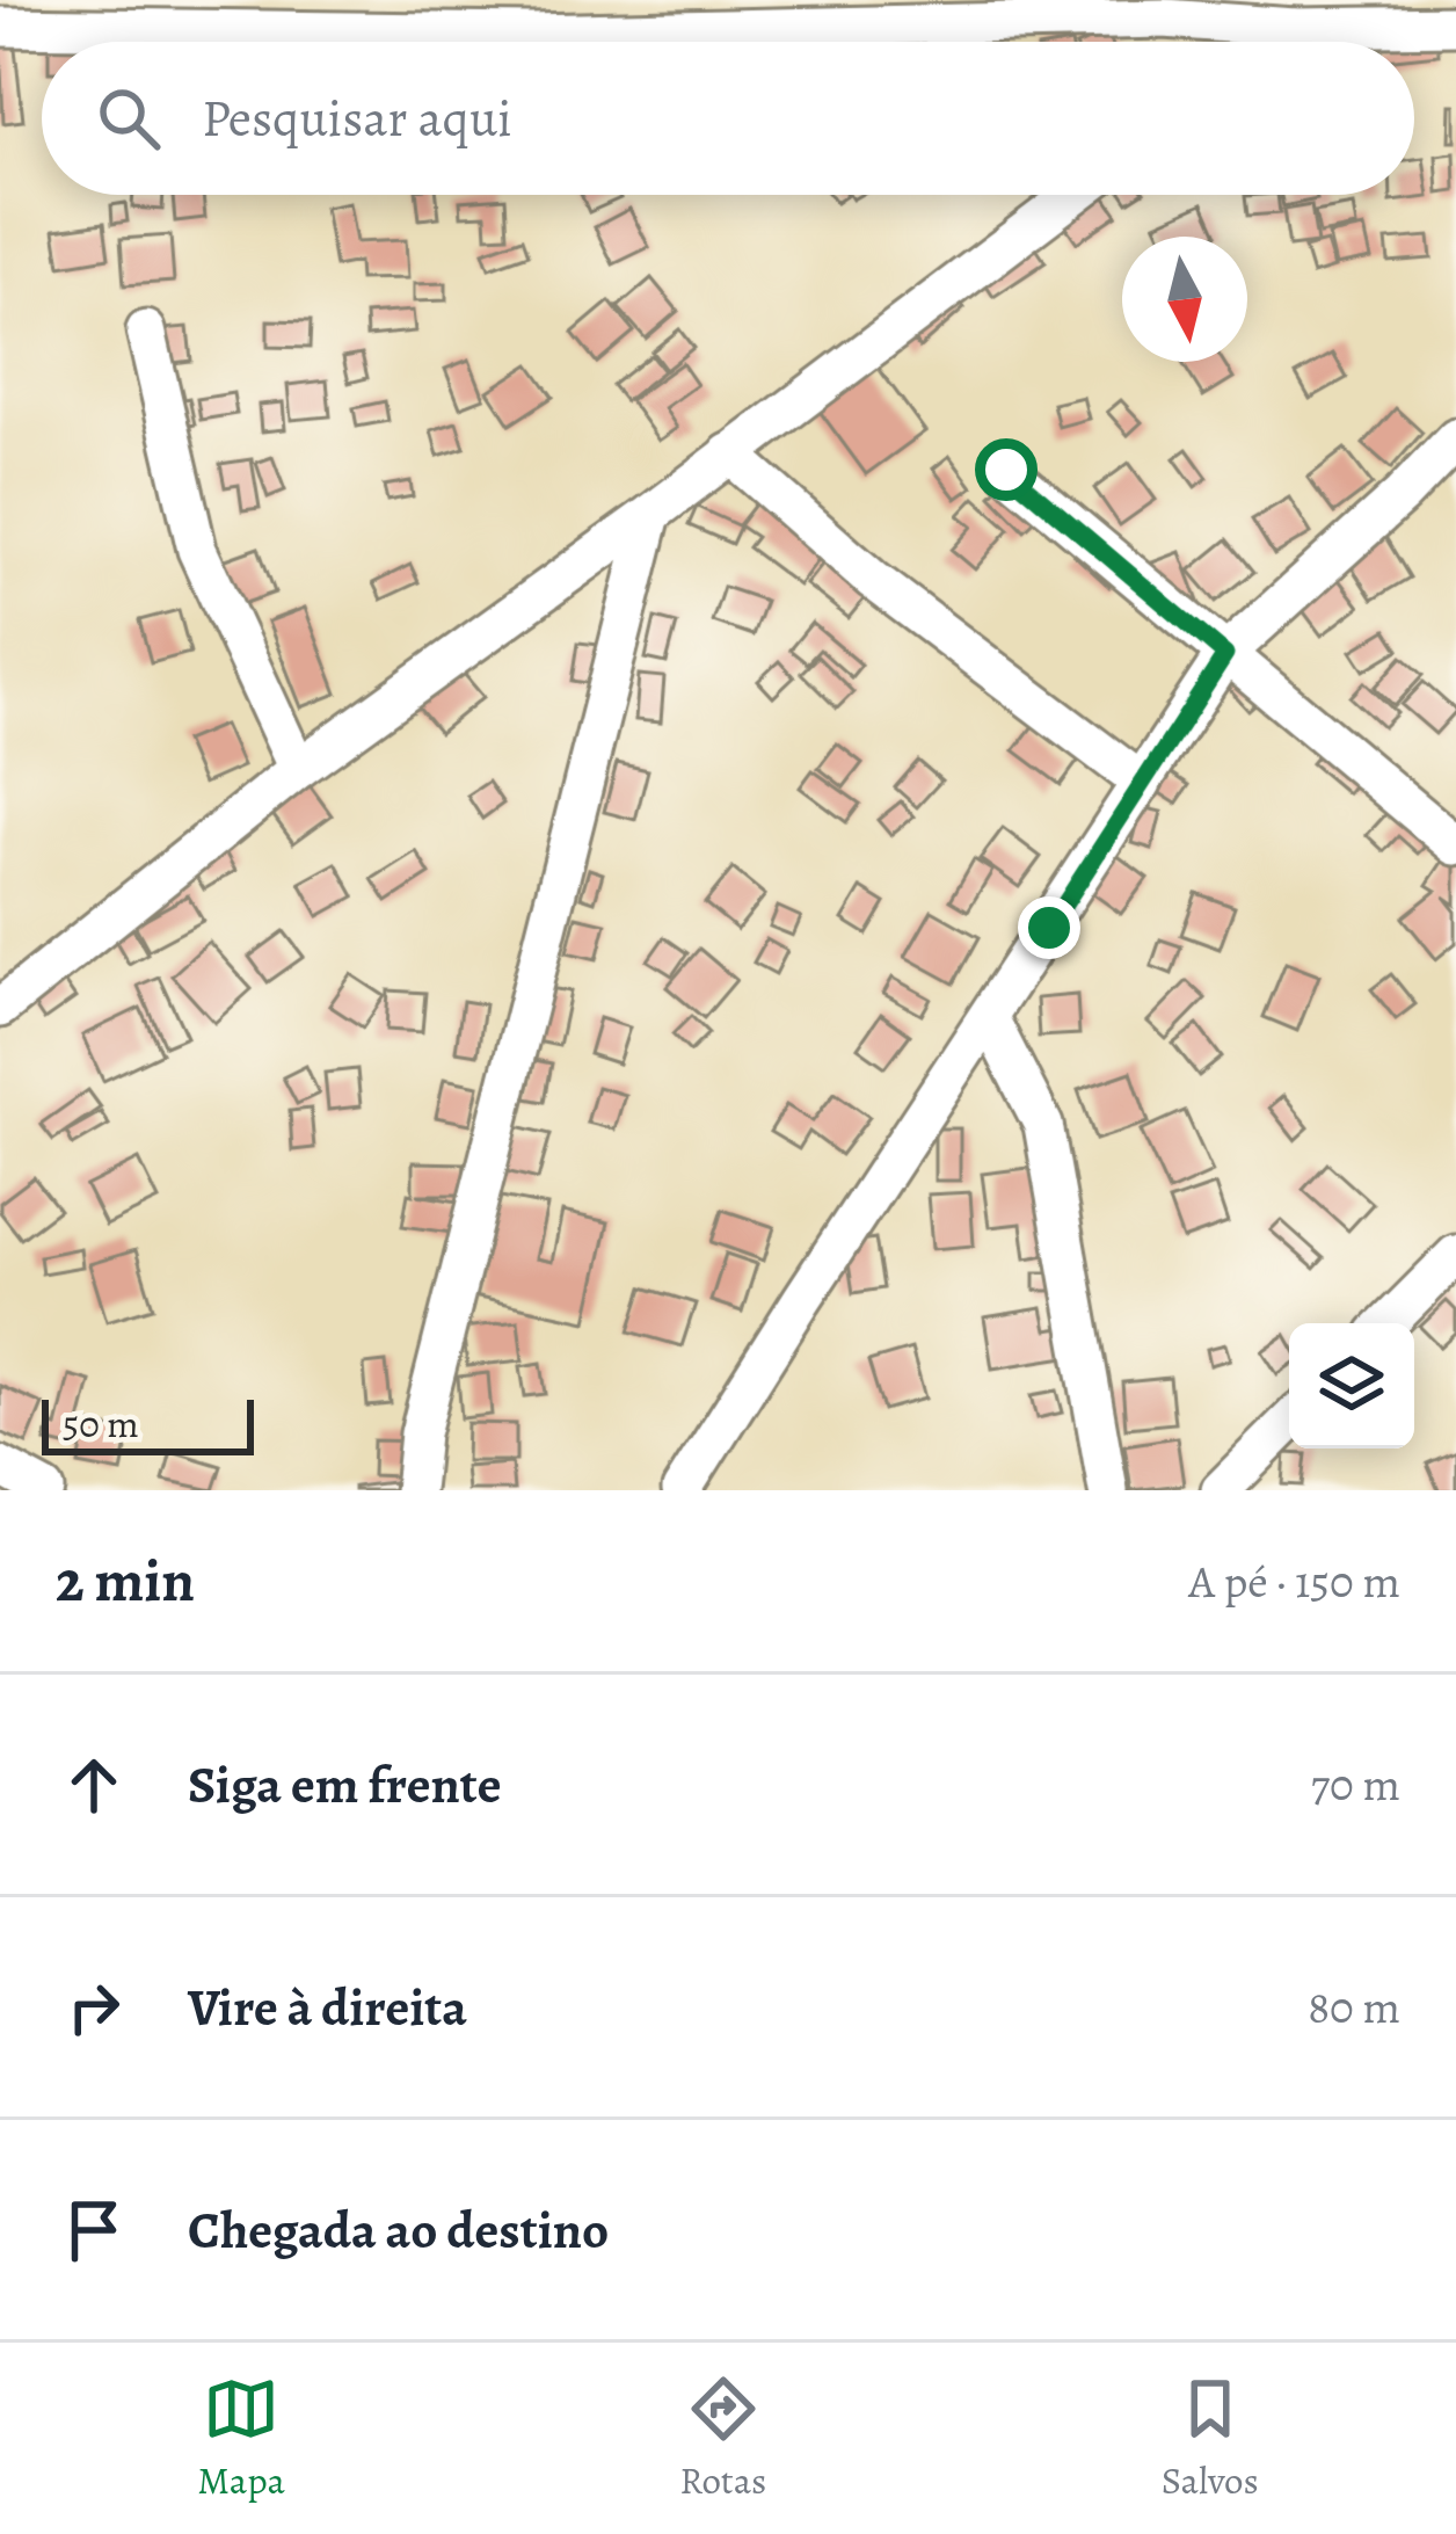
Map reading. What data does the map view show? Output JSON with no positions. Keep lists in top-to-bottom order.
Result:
{
  "scale_bar": "50 m",
  "north": "bottom",
  "page": {
    "search": "Pesquisar aqui",
    "scale": "50 m",
    "heading": ["2 min", "A pé · 150 m"],
    "list": [
      ["Siga em frente", "70 m"],
      ["Vire à direita", "80 m"],
      "Chegada ao destino"
    ],
    "nav": ["Mapa", "Rotas", "Salvos"]
  }
}
